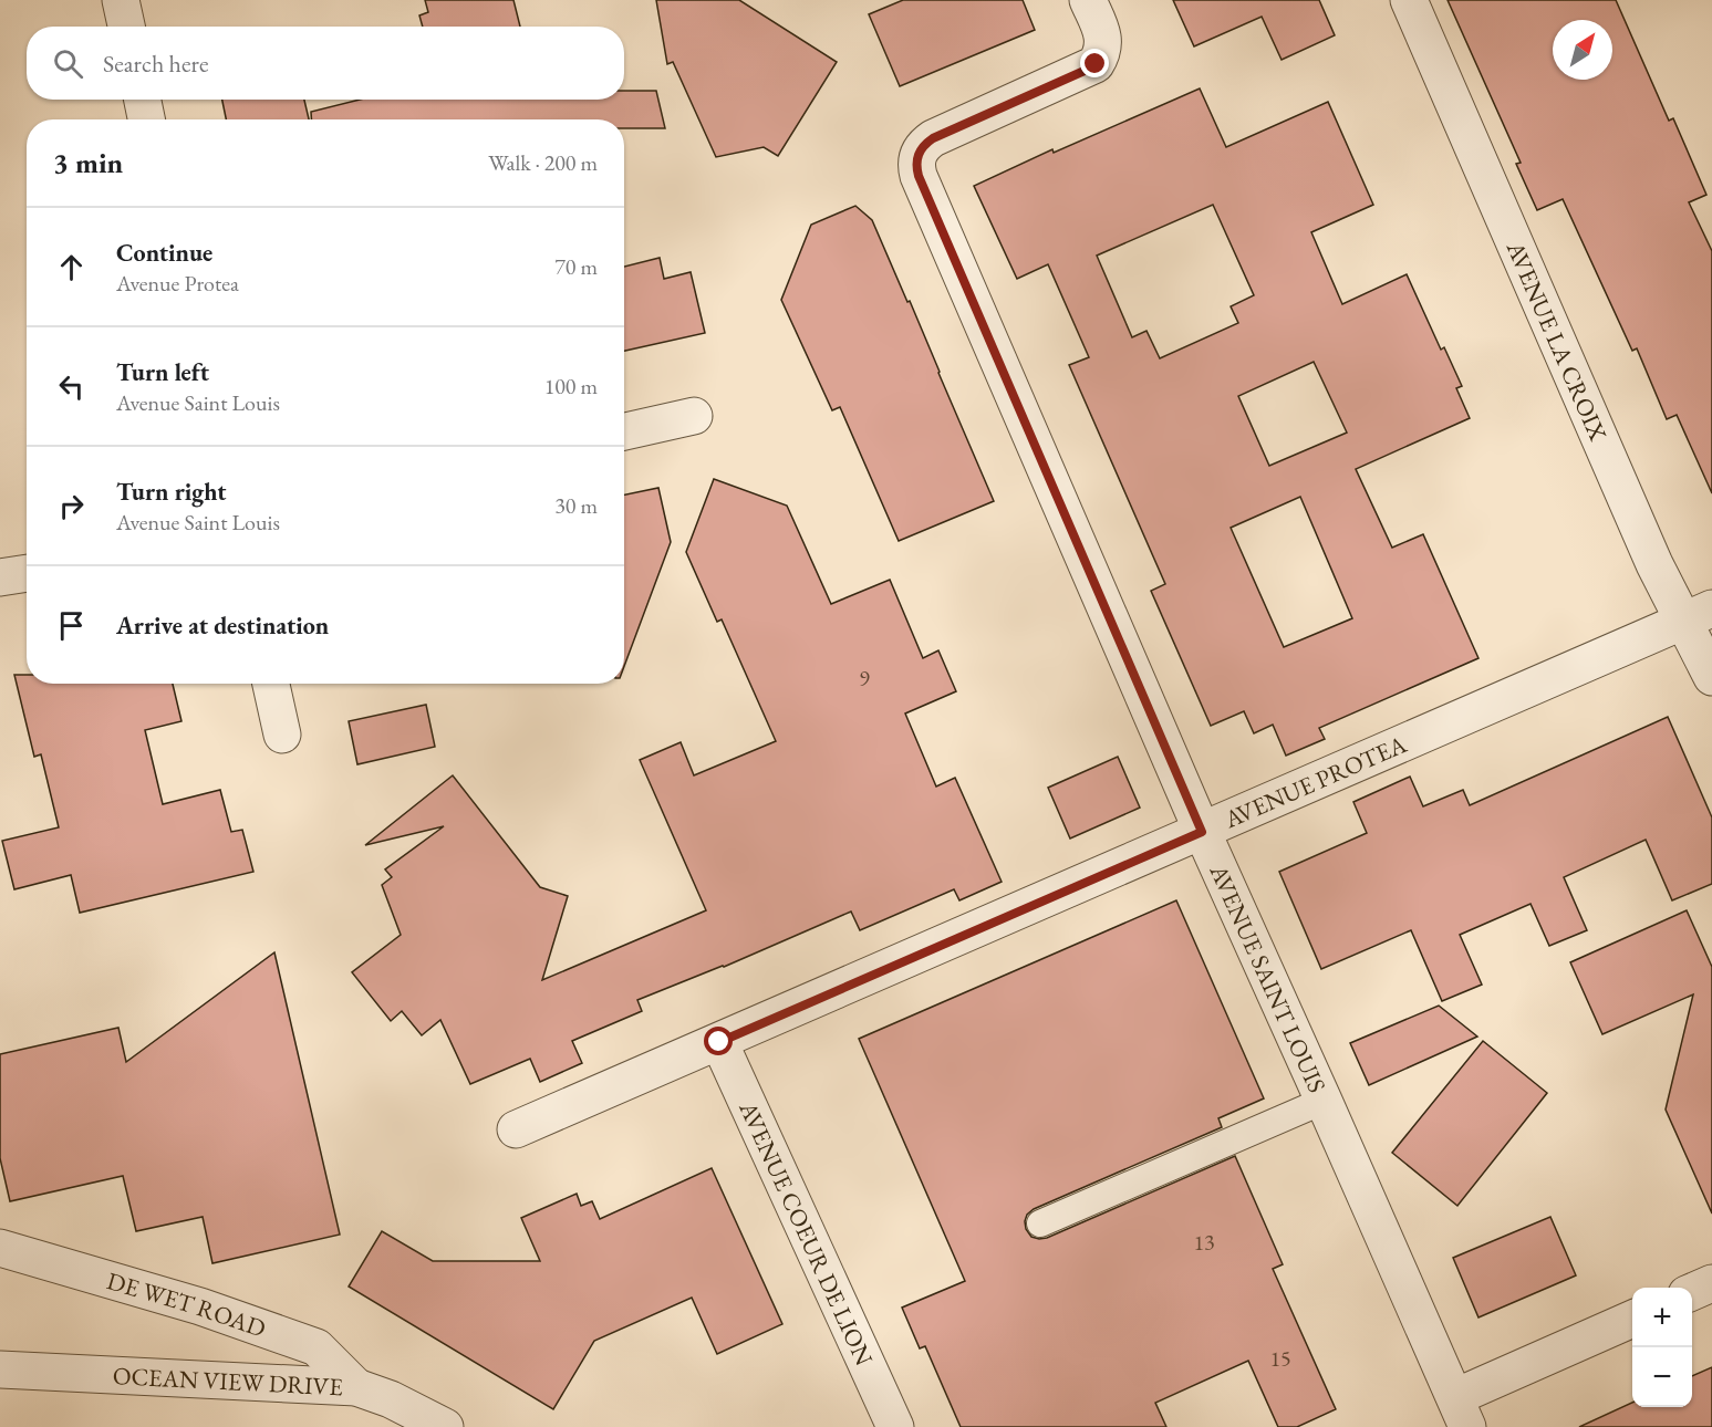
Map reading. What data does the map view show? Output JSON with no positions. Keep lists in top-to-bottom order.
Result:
{
  "streets": {
    "street": [
      "AVENUE LA CROIX",
      "AVENUE PROTEA",
      "AVENUE SAINT LOUIS",
      "AVENUE COEUR DE LION",
      "DE WET ROAD",
      "OCEAN VIEW DRIVE"
    ]
  },
  "crossings": [
    ["AVENUE LA CROIX", "AVENUE PROTEA"],
    ["AVENUE PROTEA", "AVENUE SAINT LOUIS"],
    ["AVENUE PROTEA", "AVENUE COEUR DE LION"],
    ["DE WET ROAD", "OCEAN VIEW DRIVE"]
  ],
  "house_numbers": ["9", "13", "15"],
  "north": "top right",
  "page": {
    "search": "Search here",
    "heading": ["3 min", "Walk · 200 m"],
    "list": [
      ["Continue", "Avenue Protea", "70 m"],
      ["Turn left", "Avenue Saint Louis", "100 m"],
      ["Turn right", "Avenue Saint Louis", "30 m"],
      "Arrive at destination"
    ],
    "map_buttons": ["+", "−"]
  }
}
